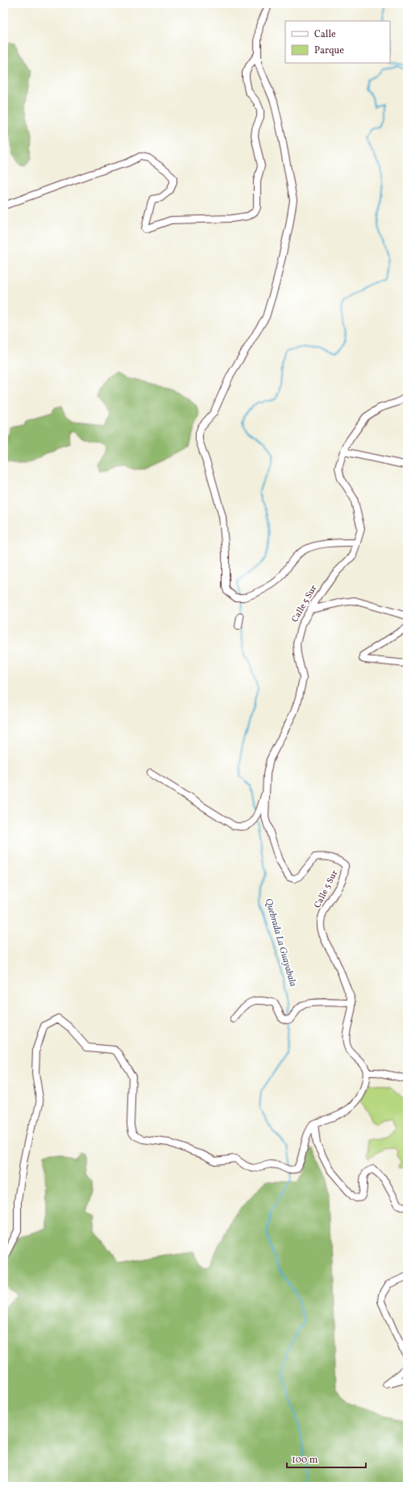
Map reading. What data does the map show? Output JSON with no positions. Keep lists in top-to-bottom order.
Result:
{
  "streets": {
    "street": ["Calle 5 Sur"]
  },
  "water": ["Quebrada La Guayabala"],
  "legend": ["Calle", "Parque"],
  "scale_bar": "100 m"
}
